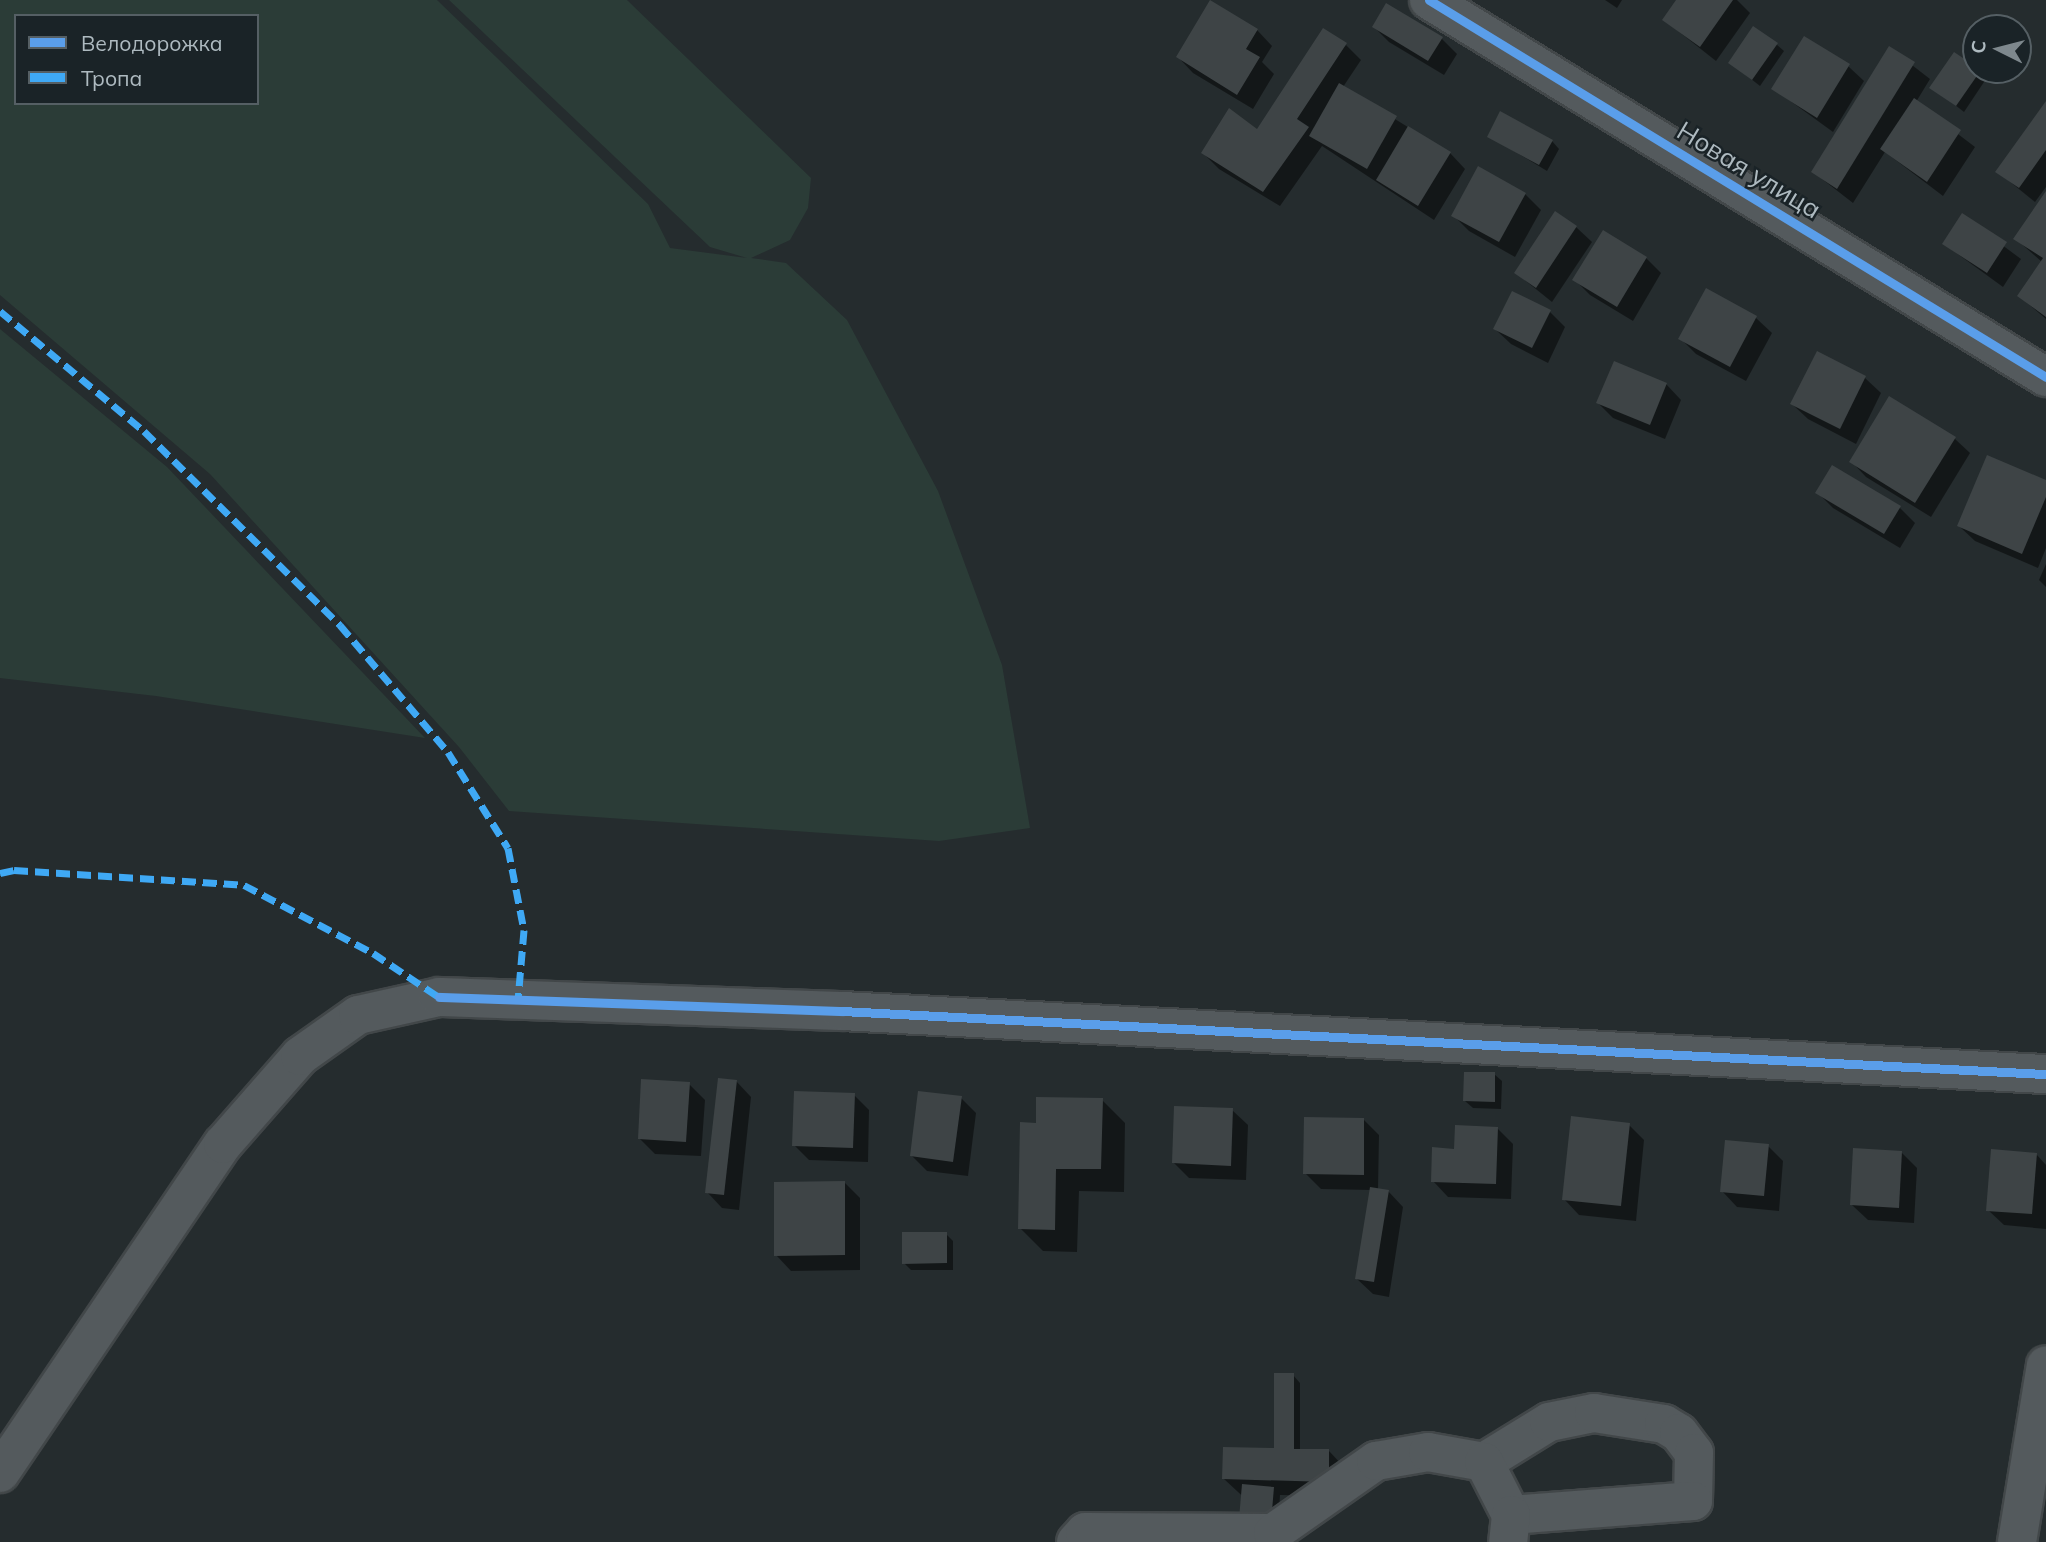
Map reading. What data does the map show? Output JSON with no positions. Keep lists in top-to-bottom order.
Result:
{
  "streets": {
    "street": ["Новая улица"]
  },
  "legend": ["Велодорожка", "Тропа"],
  "north": "left"
}
